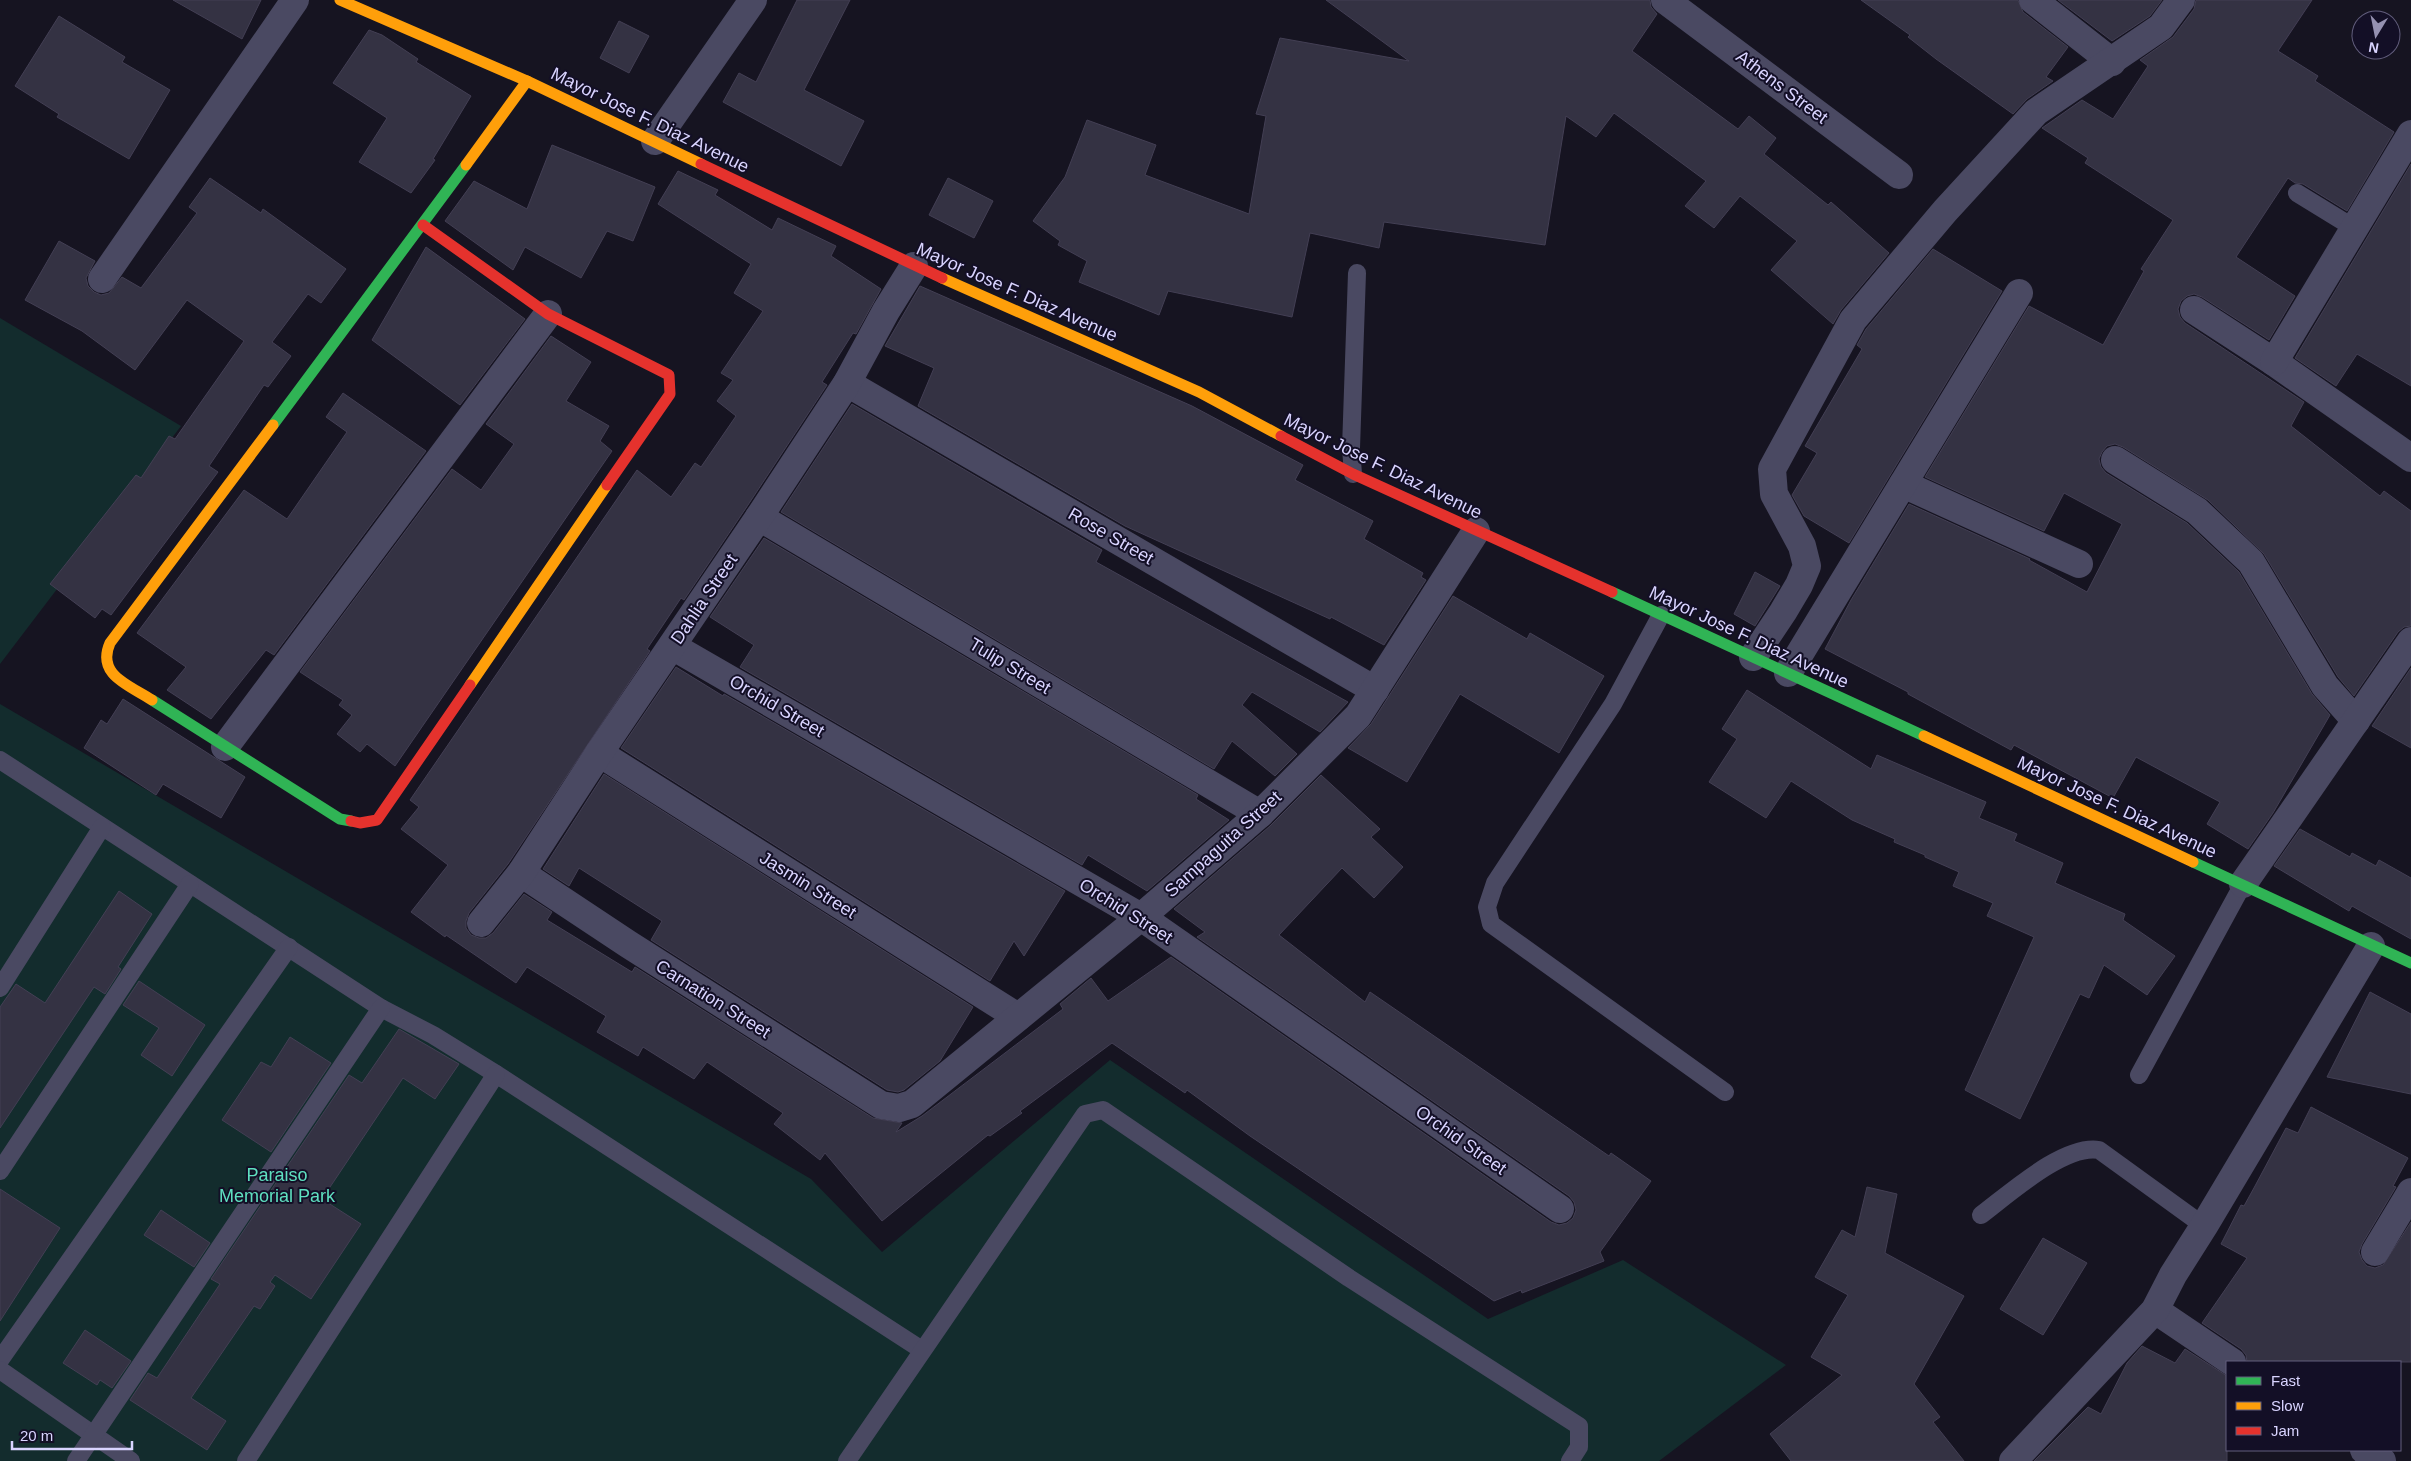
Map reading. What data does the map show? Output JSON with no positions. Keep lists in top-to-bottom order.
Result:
{
  "streets": {
    "street": [
      "Athens Street",
      "Mayor Jose F. Diaz Avenue",
      "Rose Street",
      "Dahlia Street",
      "Tulip Street",
      "Orchid Street",
      "Sampaguita Street",
      "Jasmin Street",
      "Carnation Street"
    ]
  },
  "crossings": [
    ["Mayor Jose F. Diaz Avenue", "Dahlia Street"],
    ["Mayor Jose F. Diaz Avenue", "Sampaguita Street"],
    ["Rose Street", "Dahlia Street"],
    ["Rose Street", "Sampaguita Street"],
    ["Dahlia Street", "Tulip Street"],
    ["Dahlia Street", "Orchid Street"],
    ["Dahlia Street", "Jasmin Street"],
    ["Dahlia Street", "Carnation Street"],
    ["Tulip Street", "Sampaguita Street"],
    ["Orchid Street", "Sampaguita Street"],
    ["Sampaguita Street", "Jasmin Street"],
    ["Sampaguita Street", "Carnation Street"]
  ],
  "parks": ["Paraiso Memorial Park"],
  "legend": ["Fast", "Slow", "Jam"],
  "scale_bar": "20 m",
  "north": "bottom"
}
